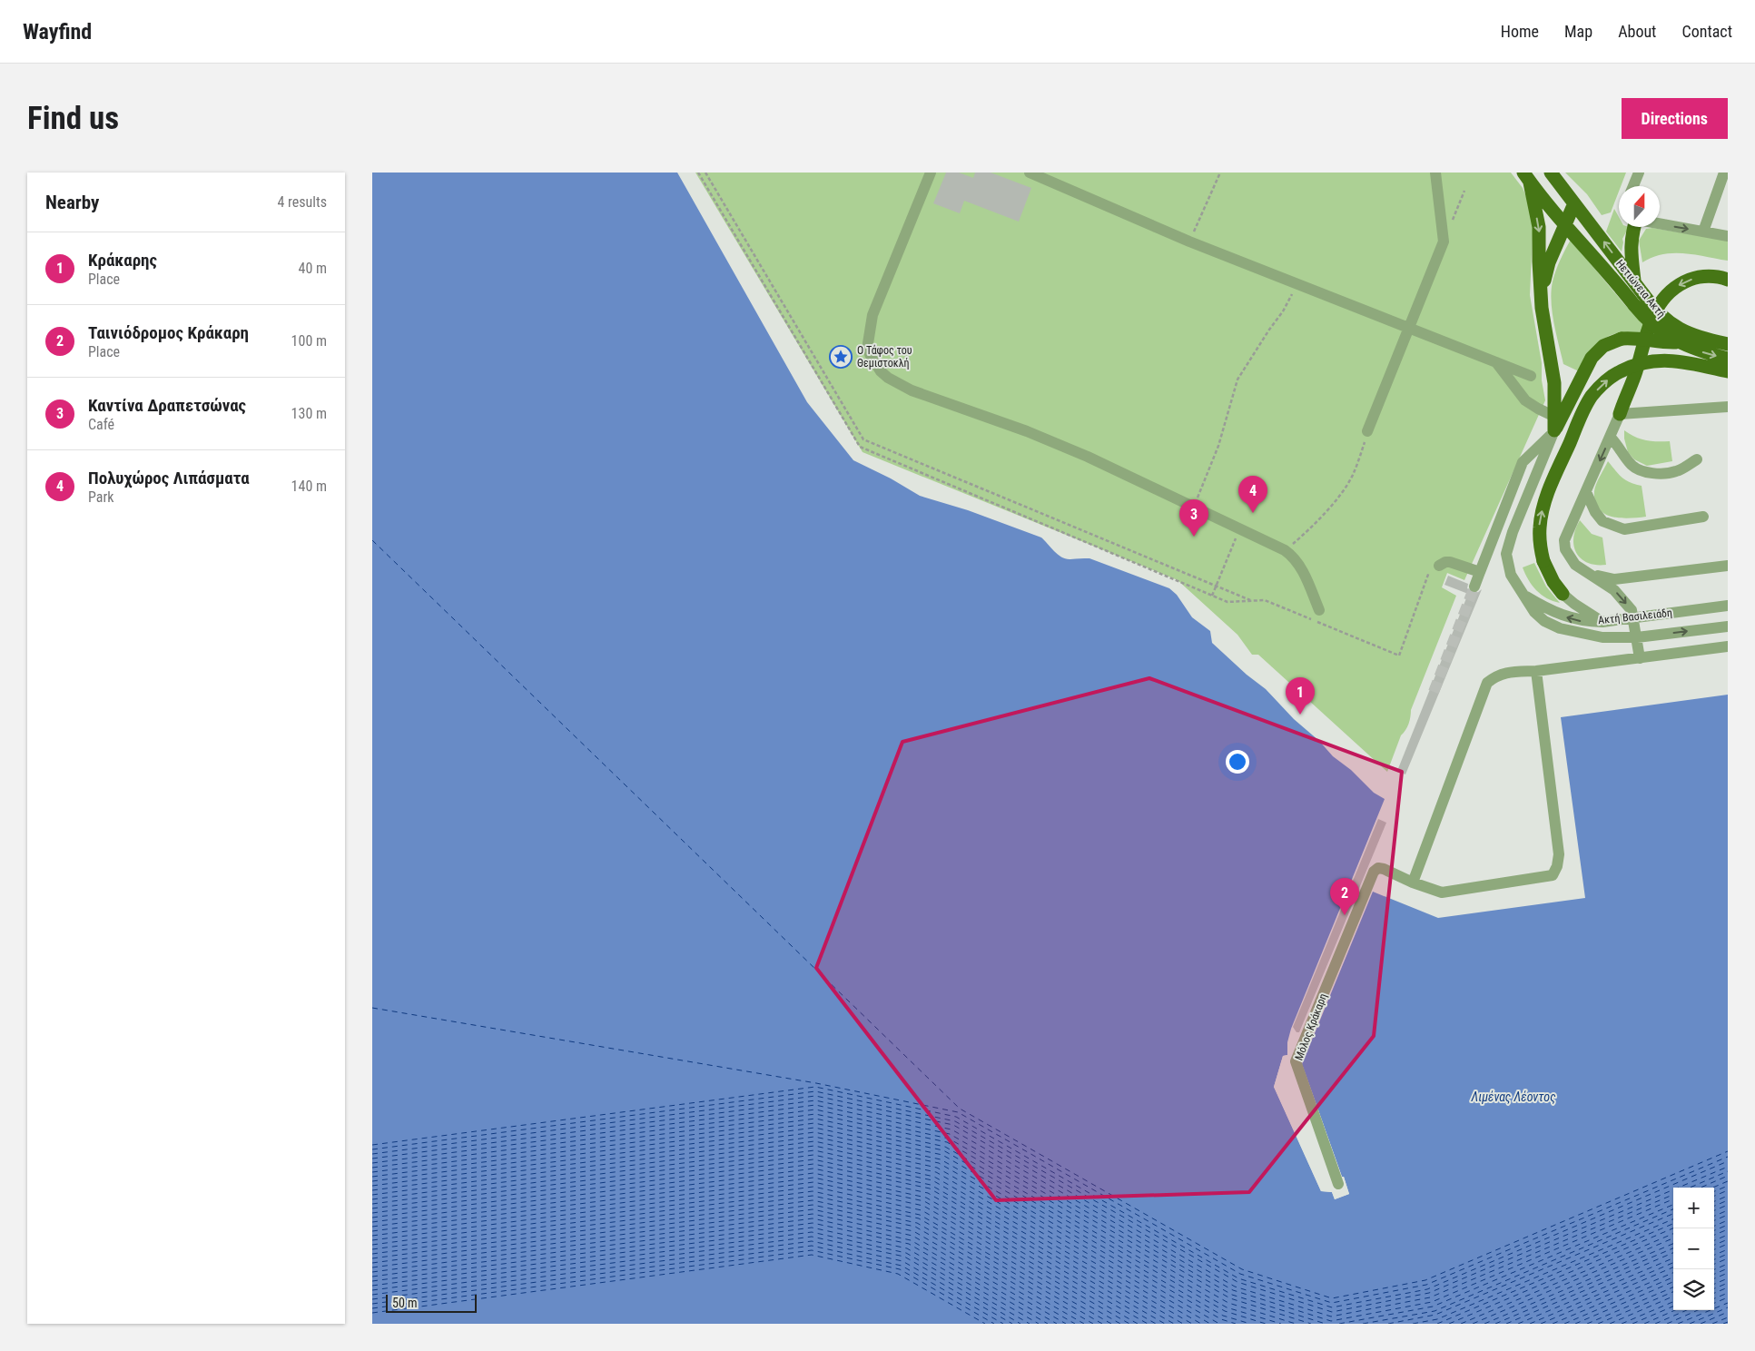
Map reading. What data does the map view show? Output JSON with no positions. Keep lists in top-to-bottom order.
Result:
{
  "streets": {
    "main road": ["Ηετιώνεια Ακτή"],
    "street": ["Ακτή Βασιλειάδη", "Μόλος Κράκαρη"]
  },
  "water": ["Λιμένας Λέοντος"],
  "places": {
    "place": ["Ο Τάφος του Θεμιστοκλή"]
  },
  "scale_bar": "50 m",
  "north": "top",
  "page": {
    "header": "Wayfind",
    "nav": [
      "Home",
      "Map",
      "About",
      "Contact"
    ],
    "buttons": "Directions",
    "title": "Find us",
    "heading": ["Nearby", "4 results"],
    "list": [
      {
        "mark": "1",
        "name": "Κράκαρης",
        "note": "Place",
        "value": "40 m"
      },
      {
        "mark": "2",
        "name": "Ταινιόδρομος Κράκαρη",
        "note": "Place",
        "value": "100 m"
      },
      {
        "mark": "3",
        "name": "Καντίνα Δραπετσώνας",
        "note": "Café",
        "value": "130 m"
      },
      {
        "mark": "4",
        "name": "Πολυχώρος Λιπάσματα",
        "note": "Park",
        "value": "140 m"
      }
    ],
    "pins": [
      "4",
      "3",
      "1",
      "2"
    ],
    "map_buttons": ["+", "−"],
    "scale": "50 m"
  }
}
